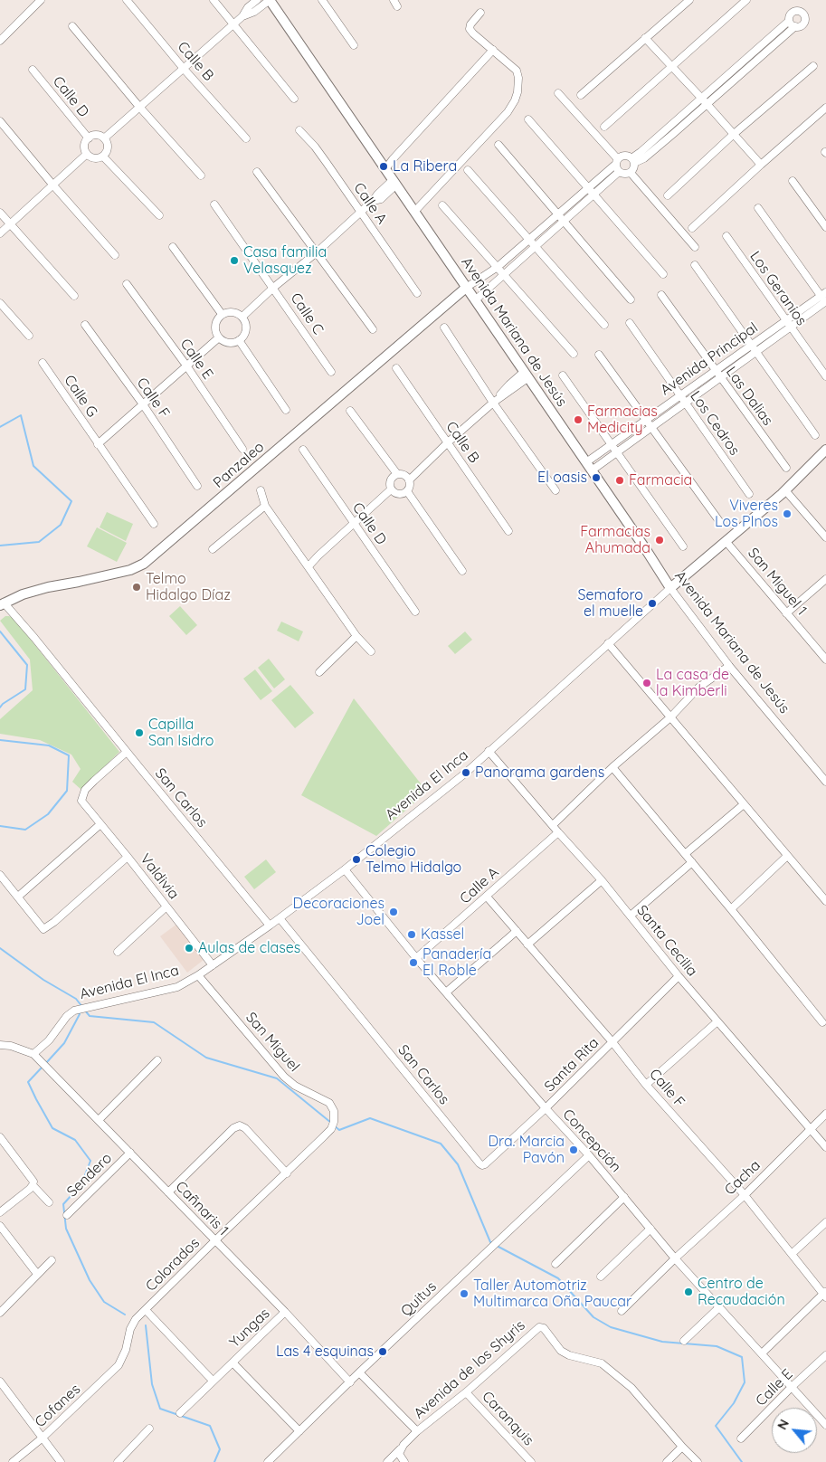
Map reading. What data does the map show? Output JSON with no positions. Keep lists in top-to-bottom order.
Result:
{
  "streets": {
    "street": [
      "Calle B",
      "Calle D",
      "Calle A",
      "Los Geranios",
      "Calle C",
      "Avenida Mariana de Jesús",
      "Calle E",
      "Avenida Principal",
      "Calle G",
      "Las Dalias",
      "Calle F",
      "Los Cedros",
      "Panzaleo",
      "San Miguel 1",
      "Avenida El Inca",
      "San Carlos",
      "Valdivia",
      "Santa Cecilia",
      "San Miguel",
      "Santa Rita",
      "Concepción",
      "Sendero",
      "Cacha",
      "Cañnaris 1",
      "Colorados",
      "Quitus",
      "Yungas",
      "Avenida de los Shyris",
      "Cofanes",
      "Caranquis"
    ]
  },
  "crossings": [
    ["Calle A", "Calle F"],
    ["Calle A", "Santa Cecilia"],
    ["Calle A", "Concepción"],
    ["Los Geranios", "Avenida Principal"],
    ["Avenida Mariana de Jesús", "Avenida Principal"],
    ["Avenida Mariana de Jesús", "Panzaleo"],
    ["Avenida Mariana de Jesús", "Avenida El Inca"],
    ["Calle E", "Concepción"],
    ["Avenida Principal", "Las Dalias"],
    ["Avenida Principal", "Los Cedros"],
    ["Calle F", "Santa Rita"],
    ["Calle F", "Cacha"],
    ["Panzaleo", "San Carlos"],
    ["San Miguel 1", "Avenida El Inca"],
    ["Avenida El Inca", "San Carlos"],
    ["Avenida El Inca", "Valdivia"],
    ["Avenida El Inca", "Santa Cecilia"],
    ["Avenida El Inca", "San Miguel"],
    ["Avenida El Inca", "Concepción"],
    ["Avenida El Inca", "Cañnaris 1"],
    ["San Carlos", "Valdivia"],
    ["San Carlos", "Santa Rita"],
    ["Santa Cecilia", "Santa Rita"],
    ["Santa Cecilia", "Cacha"],
    ["San Miguel", "Colorados"],
    ["Santa Rita", "Concepción"],
    ["Concepción", "Cacha"],
    ["Concepción", "Quitus"],
    ["Sendero", "Cañnaris 1"],
    ["Cañnaris 1", "Colorados"],
    ["Cañnaris 1", "Quitus"],
    ["Cañnaris 1", "Yungas"],
    ["Colorados", "Cofanes"],
    ["Avenida de los Shyris", "Caranquis"]
  ],
  "places": [
    "La Ribera",
    "Casa familia Velasquez",
    "Farmacias Medicity",
    "El oasis",
    "Farmacia",
    "Viveres Los PInos",
    "Farmacias Ahumada",
    "Telmo Hidalgo Díaz",
    "Semaforo el muelle",
    "La casa de la Kimberli",
    "Capilla San Isidro",
    "Panorama gardens",
    "Colegio Telmo Hidalgo",
    "Decoraciones Joel",
    "Kassel",
    "Aulas de clases",
    "Panadería El Roble",
    "Dra. Marcia Pavón",
    "Centro de Recaudación",
    "Taller Automotriz Multimarca Oña Paucar",
    "Las 4 esquinas"
  ],
  "north": "top left"
}
